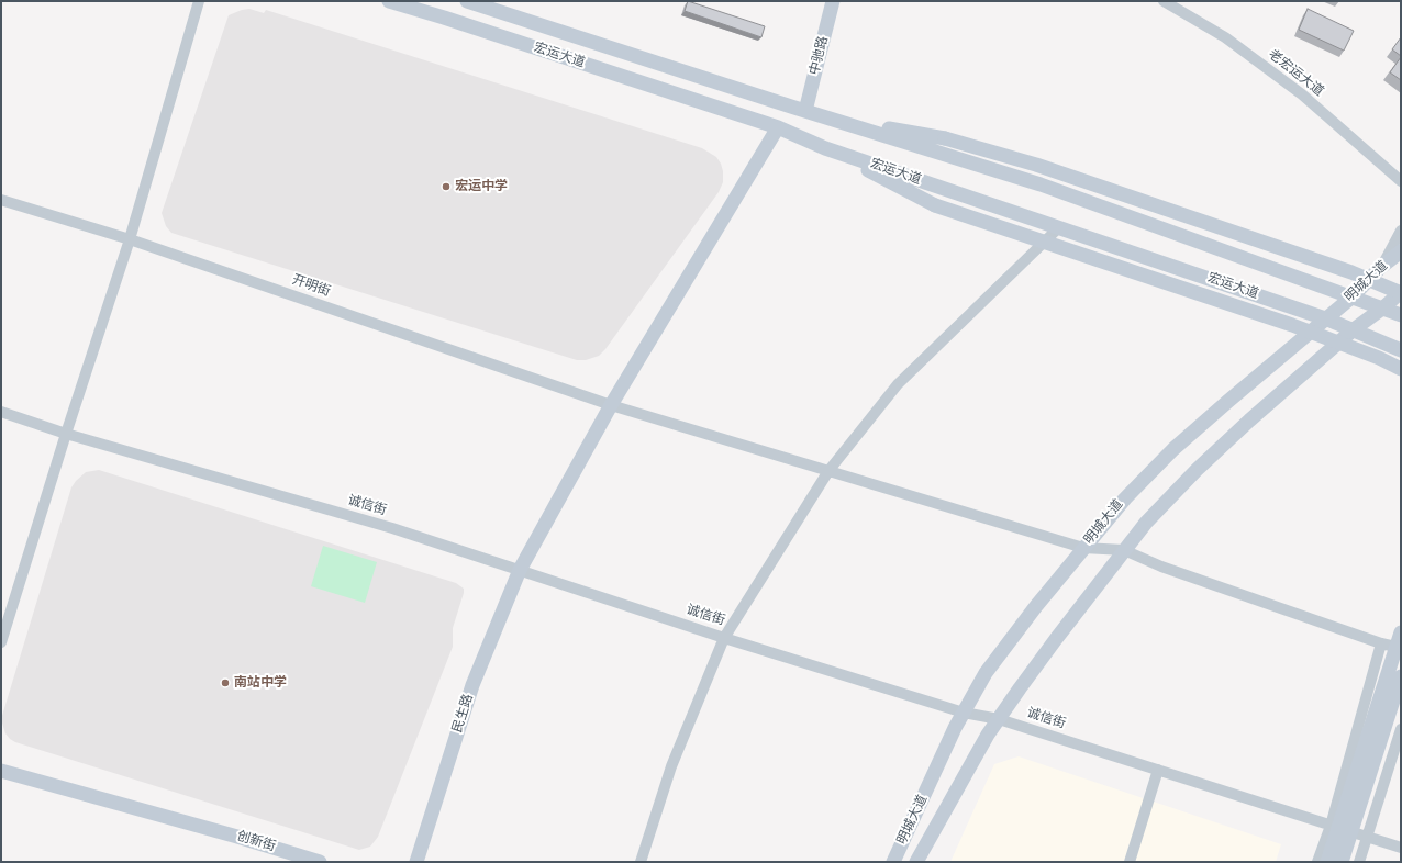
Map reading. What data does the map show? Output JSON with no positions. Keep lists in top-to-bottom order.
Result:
{
  "streets": {
    "main road": [
      "宏运大道",
      "中驰路",
      "明城大道",
      "民生路",
      "创新街"
    ],
    "street": ["老宏运大道", "开明街", "诚信街"]
  },
  "crossings": [
    ["宏运大道", "中驰路"],
    ["宏运大道", "明城大道"],
    ["宏运大道", "民生路"],
    ["明城大道", "开明街"],
    ["明城大道", "诚信街"],
    ["开明街", "民生路"],
    ["诚信街", "民生路"]
  ],
  "places": ["宏运中学", "南站中学"]
}
